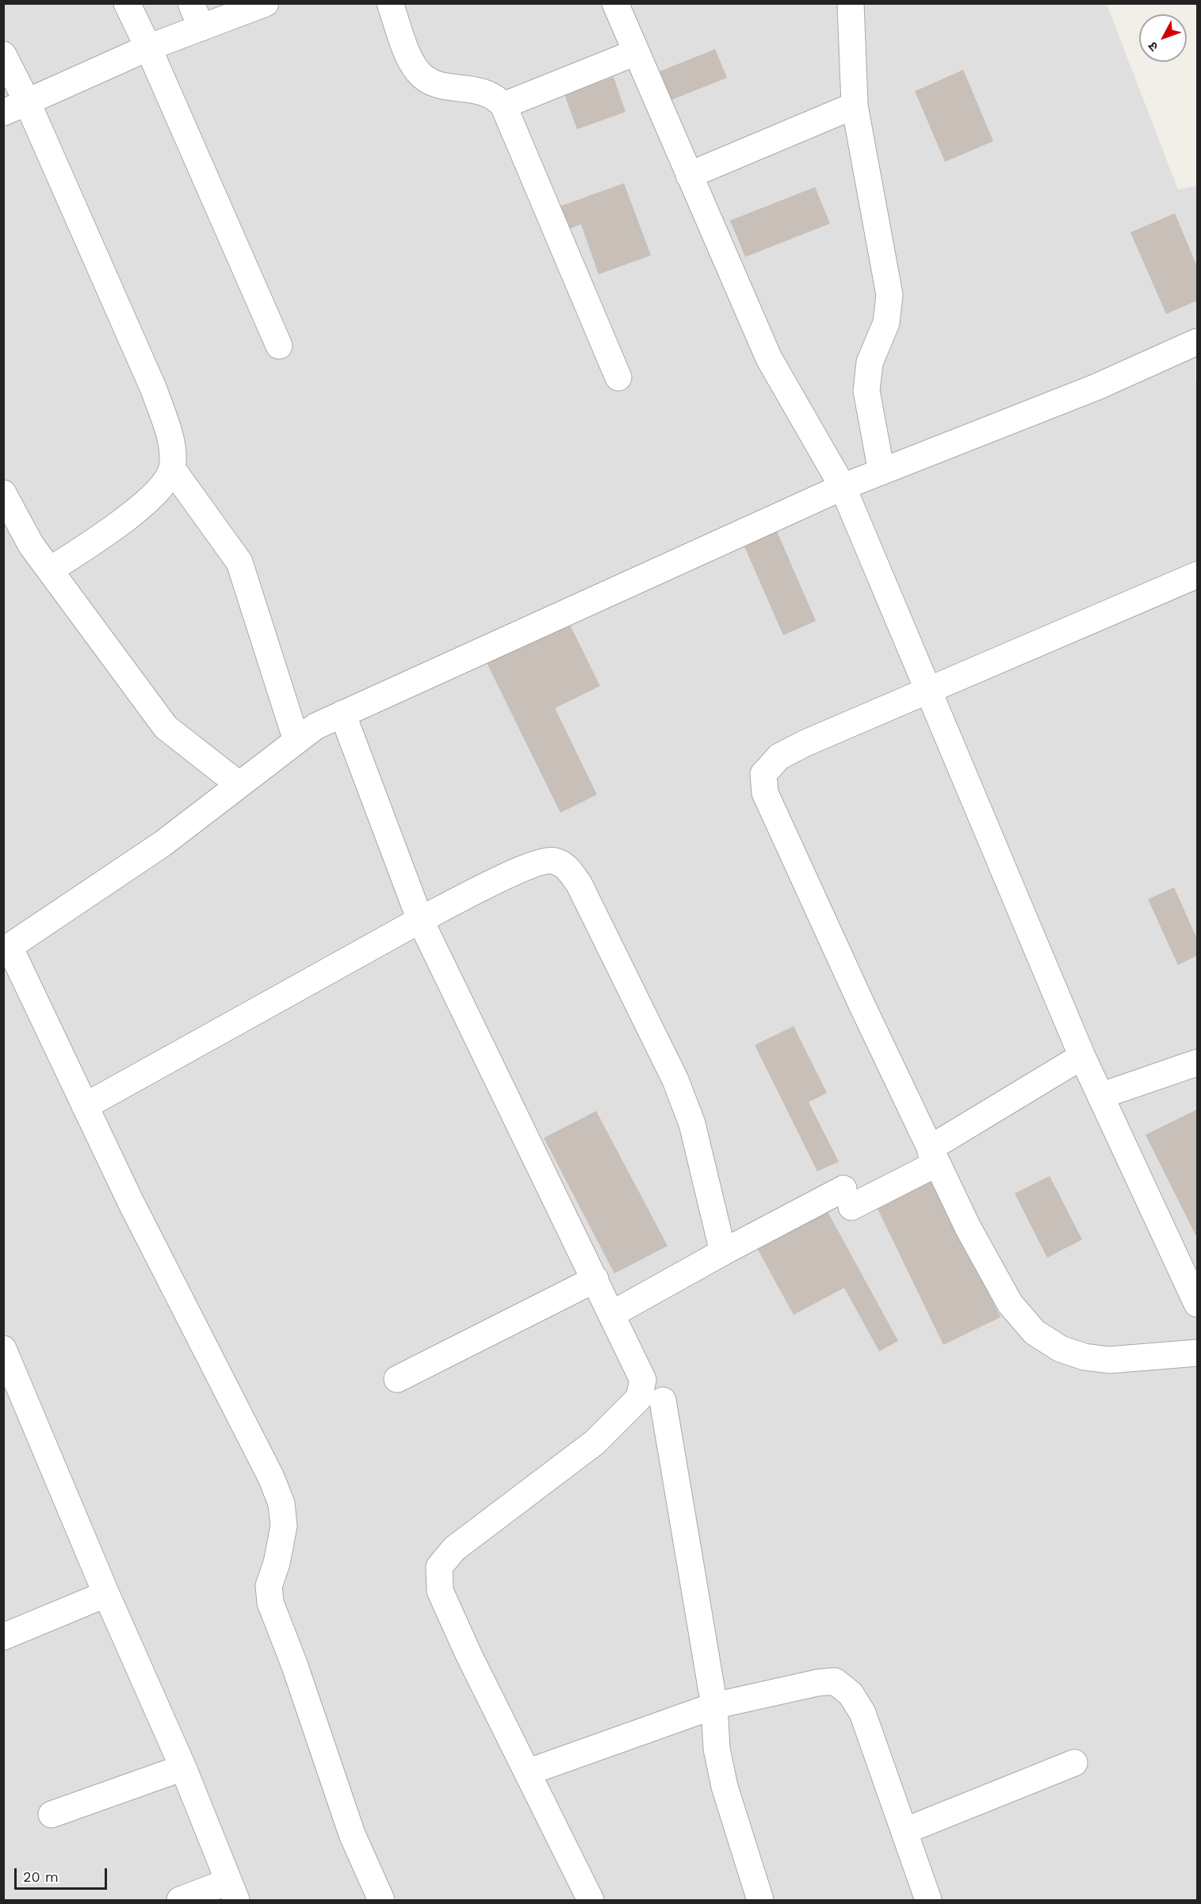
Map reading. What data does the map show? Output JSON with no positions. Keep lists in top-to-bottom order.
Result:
{
  "scale_bar": "20 m",
  "north": "bottom left"
}
